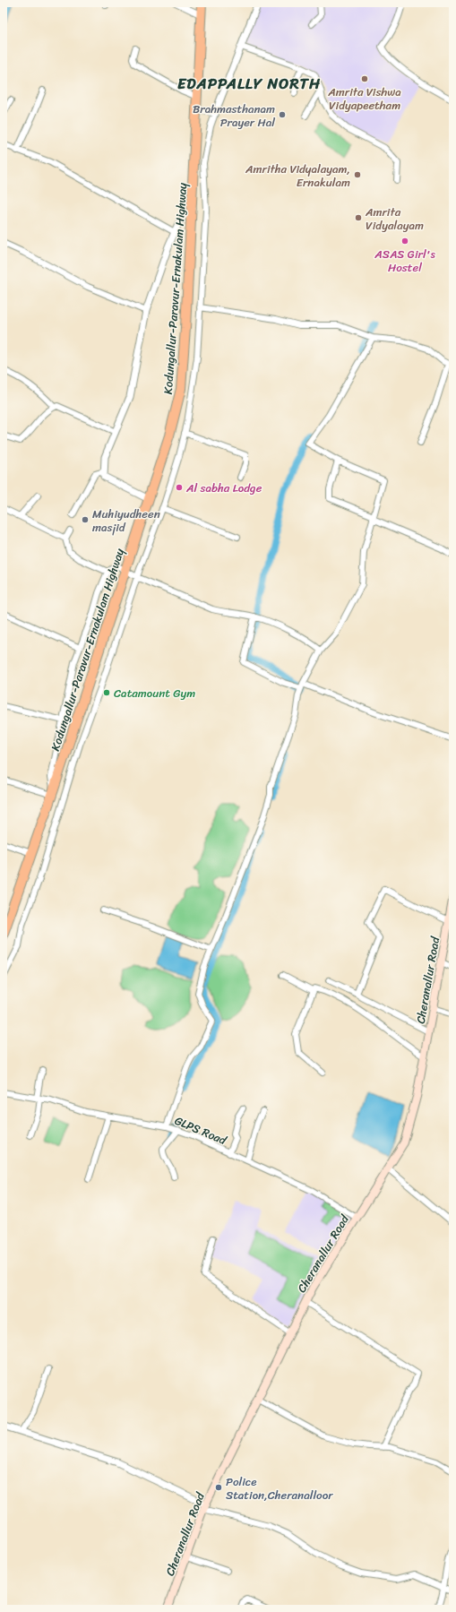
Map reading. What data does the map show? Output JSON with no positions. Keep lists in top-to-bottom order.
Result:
{
  "streets": {
    "highway": ["Kodungallur-Paravur-Ernakulam Highway"],
    "main road": ["Cheranallur Road"],
    "street": ["GLPS Road"]
  },
  "crossings": [
    ["Cheranallur Road", "GLPS Road"]
  ],
  "districts": ["EDAPPALLY NORTH"],
  "places": [
    "Amrita Vishwa Vidyapeetham",
    "Brahmasthanam Prayer Hal",
    "Amritha Vidyalayam, Ernakulam",
    "Amrita Vidyalayam",
    "ASAS Girl's Hostel",
    "Al sabha Lodge",
    "Muhiyudheen masjid",
    "Catamount Gym",
    "Police Station,Cheranalloor"
  ]
}
